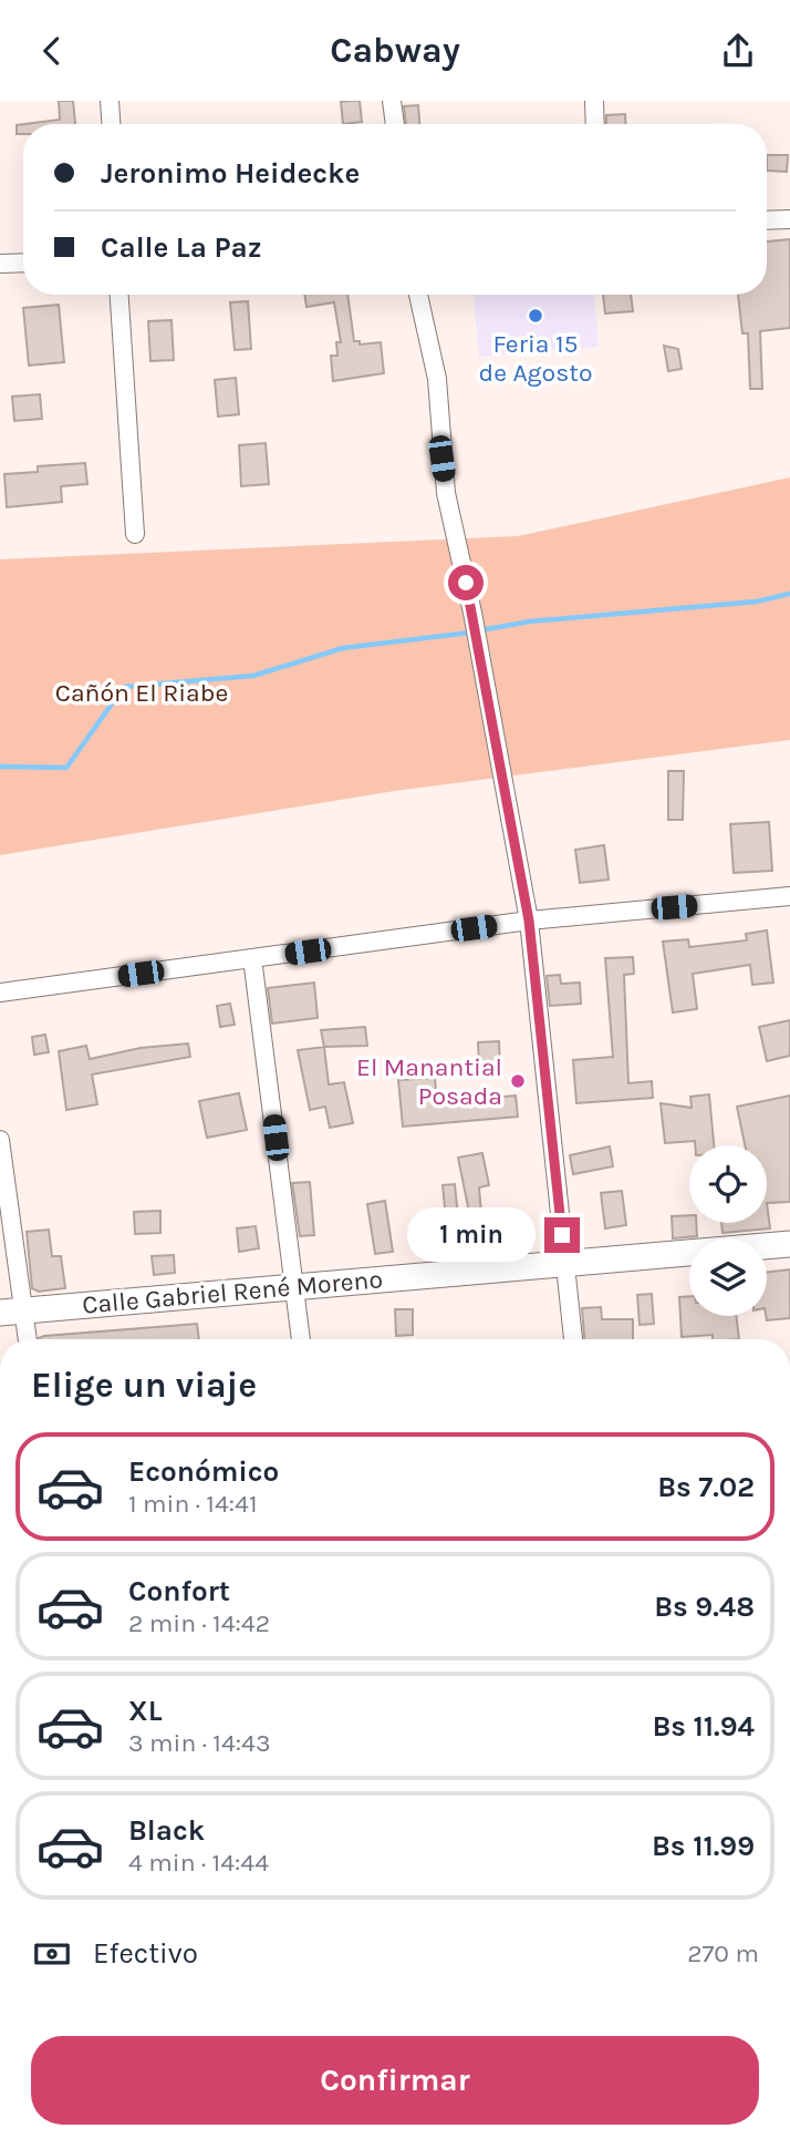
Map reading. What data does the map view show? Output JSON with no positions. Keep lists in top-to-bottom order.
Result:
{
  "streets": {
    "street": ["Calle Gabriel René Moreno"]
  },
  "parks": ["Cañón El Riabe"],
  "places": ["Feria 15 de Agosto", "El Manantial Posada"],
  "page": {
    "header": "Cabway",
    "banner": ["Jeronimo Heidecke", "Calle La Paz"],
    "bubble": "1 min",
    "heading": "Elige un viaje",
    "list": [
      {
        "name": "Económico",
        "note": "1 min · 14:41",
        "value": "Bs 7.02"
      },
      {
        "name": "Confort",
        "note": "2 min · 14:42",
        "value": "Bs 9.48"
      },
      {
        "name": "XL",
        "note": "3 min · 14:43",
        "value": "Bs 11.94"
      },
      {
        "name": "Black",
        "note": "4 min · 14:44",
        "value": "Bs 11.99"
      }
    ],
    "pay": ["Efectivo", "270 m"],
    "buttons": "Confirmar"
  }
}
